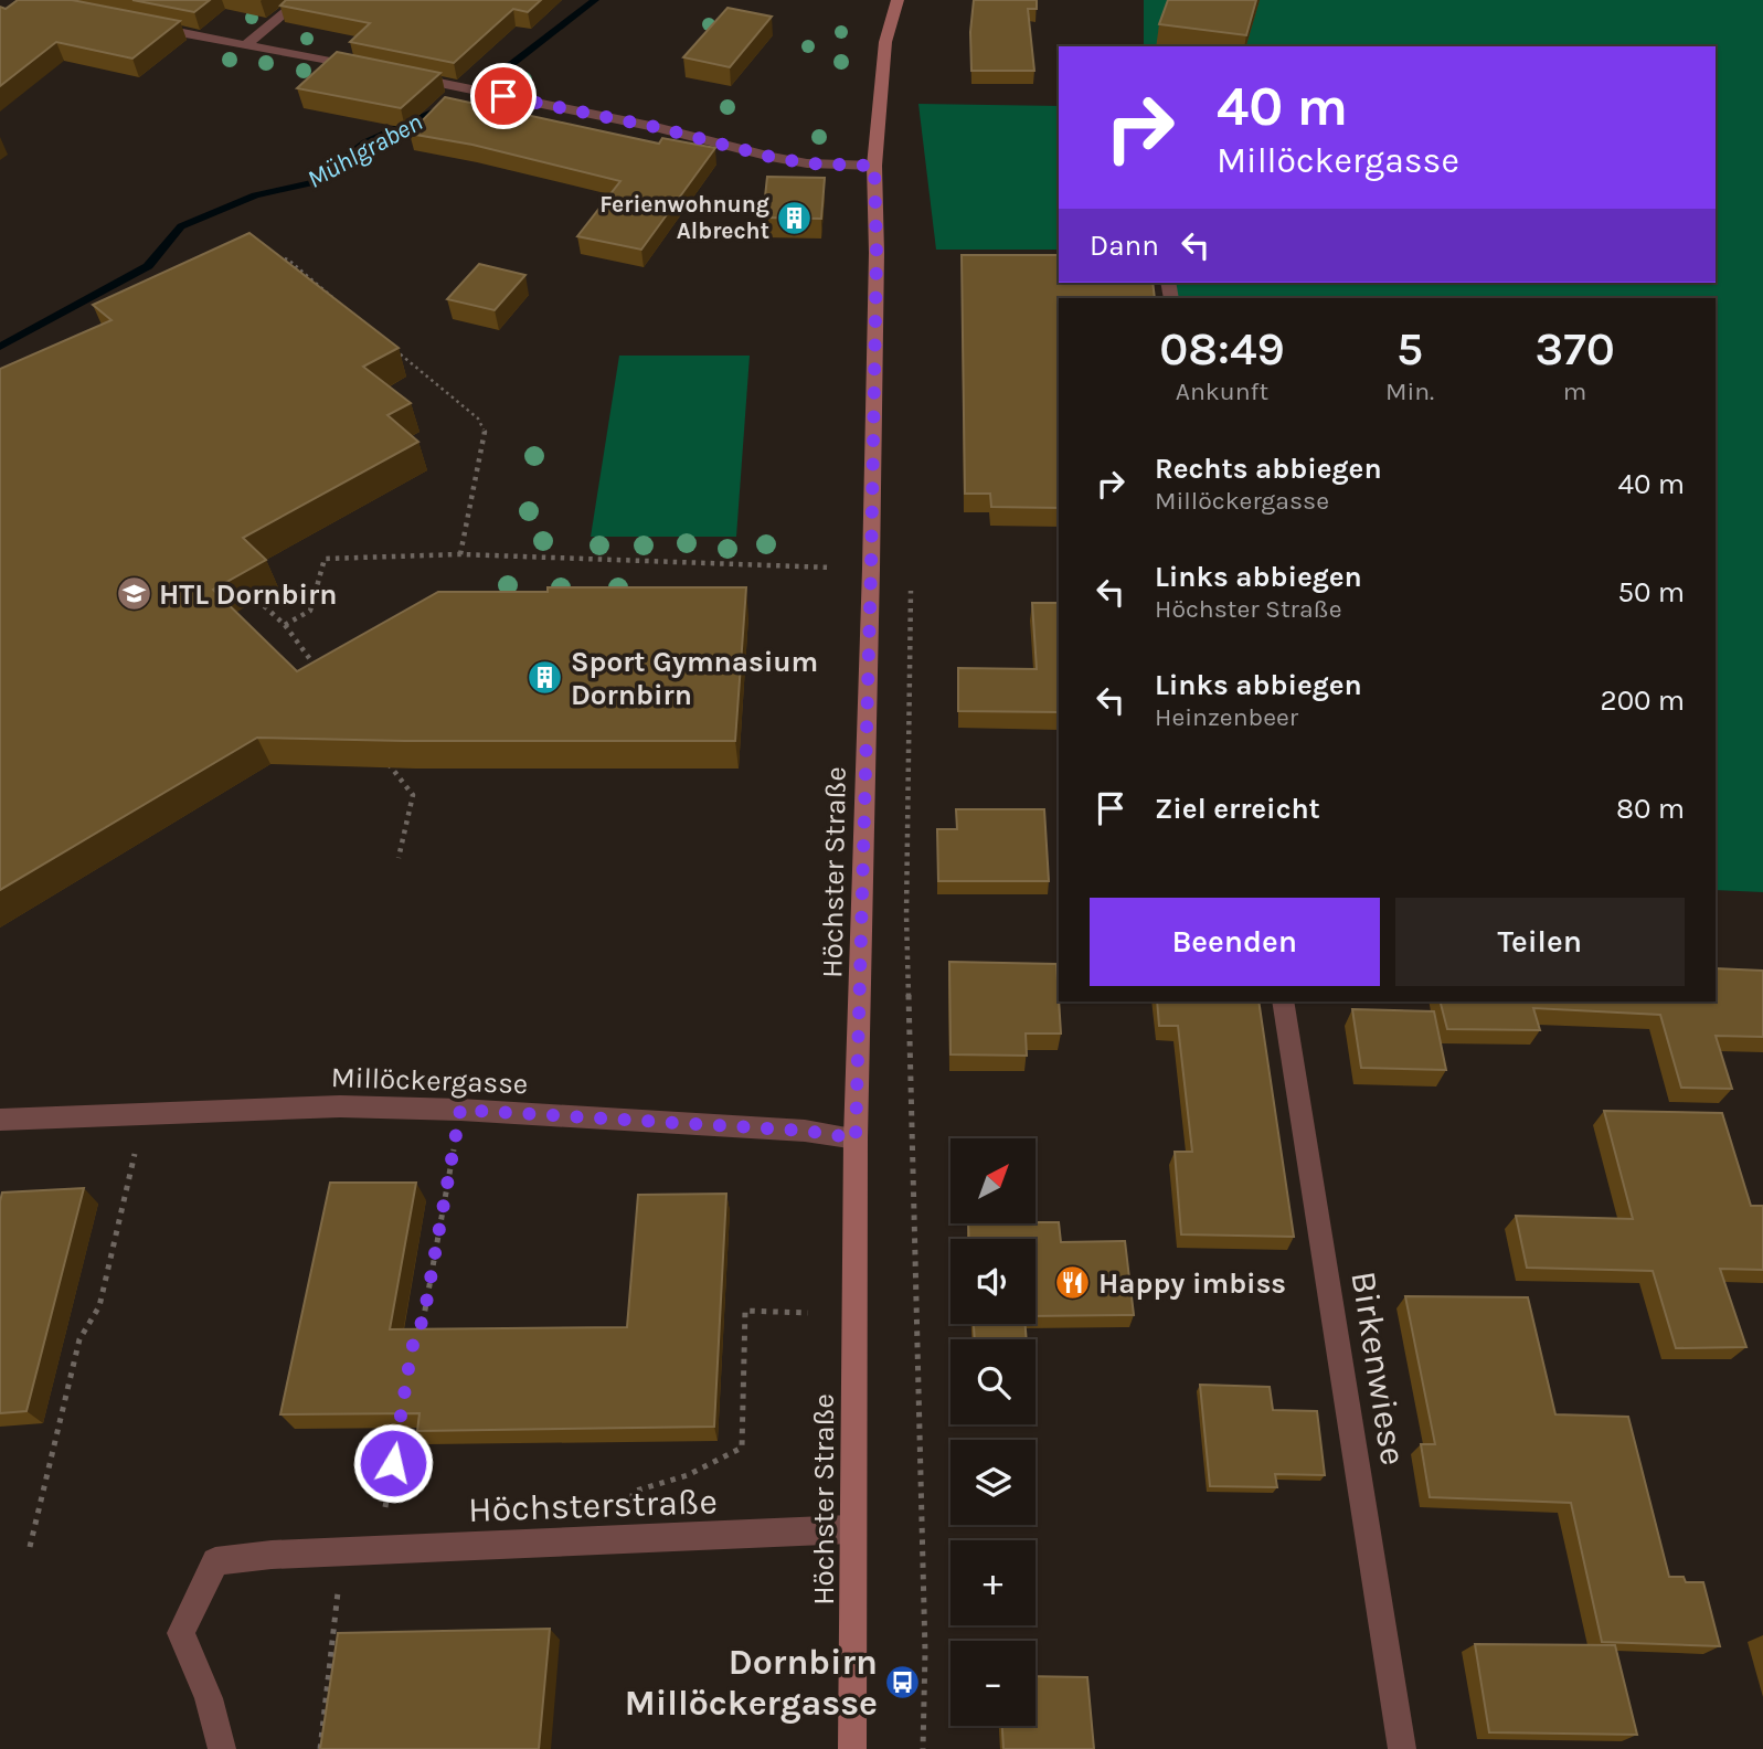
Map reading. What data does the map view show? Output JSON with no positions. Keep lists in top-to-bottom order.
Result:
{
  "streets": {
    "main road": ["Höchster Straße"],
    "street": ["Millöckergasse", "Birkenwiese", "Höchsterstraße"]
  },
  "crossings": [
    ["Höchster Straße", "Millöckergasse"],
    ["Höchster Straße", "Höchsterstraße"]
  ],
  "water": ["Mühlgraben"],
  "places": {
    "building": ["Ferienwohnung Albrecht", "Sport Gymnasium Dornbirn"],
    "school or university": ["HTL Dornbirn"],
    "restaurant": ["Happy imbiss"],
    "bus stop": ["Dornbirn Millöckergasse"]
  },
  "north": "top right",
  "page": {
    "turn": ["40 m", "Millöckergasse"],
    "then": "Dann",
    "eta": [
      "08:49",
      "Ankunft",
      "5",
      "Min.",
      "370",
      "m"
    ],
    "list": [
      {
        "name": "Rechts abbiegen",
        "note": "Millöckergasse",
        "value": "40 m"
      },
      {
        "name": "Links abbiegen",
        "note": "Höchster Straße",
        "value": "50 m"
      },
      {
        "name": "Links abbiegen",
        "note": "Heinzenbeer",
        "value": "200 m"
      },
      {
        "name": "Ziel erreicht",
        "value": "80 m"
      }
    ],
    "buttons": ["Beenden", "Teilen"],
    "map_buttons": ["+", "−"]
  }
}
